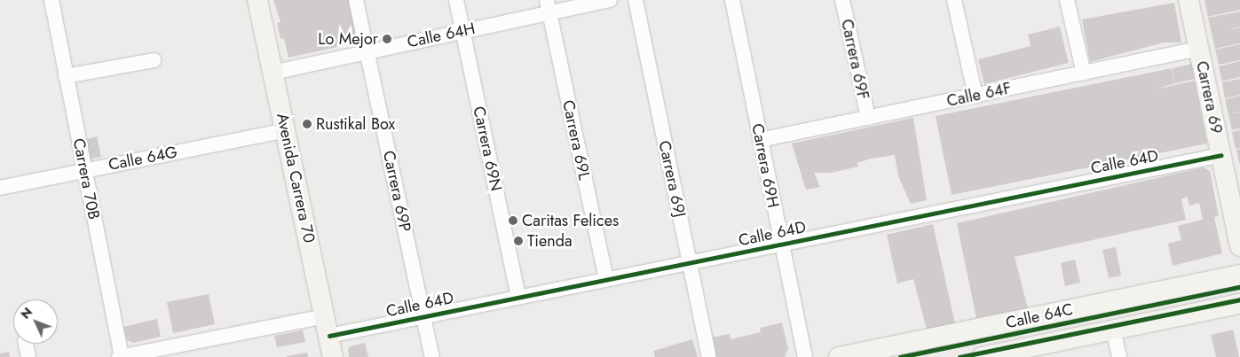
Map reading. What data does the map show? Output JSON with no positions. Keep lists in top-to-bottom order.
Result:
{
  "streets": {
    "street": [
      "Calle 64H",
      "Carrera 69F",
      "Calle 64F",
      "Carrera 69",
      "Carrera 69L",
      "Carrera 69N",
      "Calle 64G",
      "Calle 64D",
      "Carrera 69H",
      "Avenida Carrera 70",
      "Carrera 70B",
      "Carrera 69J",
      "Carrera 69P",
      "Calle 64C"
    ]
  },
  "crossings": [
    ["Calle 64H", "Carrera 69L"],
    ["Calle 64H", "Carrera 69N"],
    ["Calle 64H", "Avenida Carrera 70"],
    ["Calle 64H", "Carrera 69P"],
    ["Carrera 69F", "Calle 64F"],
    ["Calle 64F", "Carrera 69"],
    ["Calle 64F", "Carrera 69H"],
    ["Carrera 69", "Calle 64D"],
    ["Carrera 69L", "Calle 64D"],
    ["Carrera 69N", "Calle 64D"],
    ["Calle 64G", "Avenida Carrera 70"],
    ["Calle 64G", "Carrera 70B"],
    ["Calle 64D", "Carrera 69H"],
    ["Calle 64D", "Avenida Carrera 70"],
    ["Calle 64D", "Carrera 69J"],
    ["Calle 64D", "Carrera 69P"]
  ],
  "places": [
    "Lo Mejor",
    "Rustikal Box",
    "Caritas Felices",
    "Tienda"
  ],
  "north": "top left"
}
